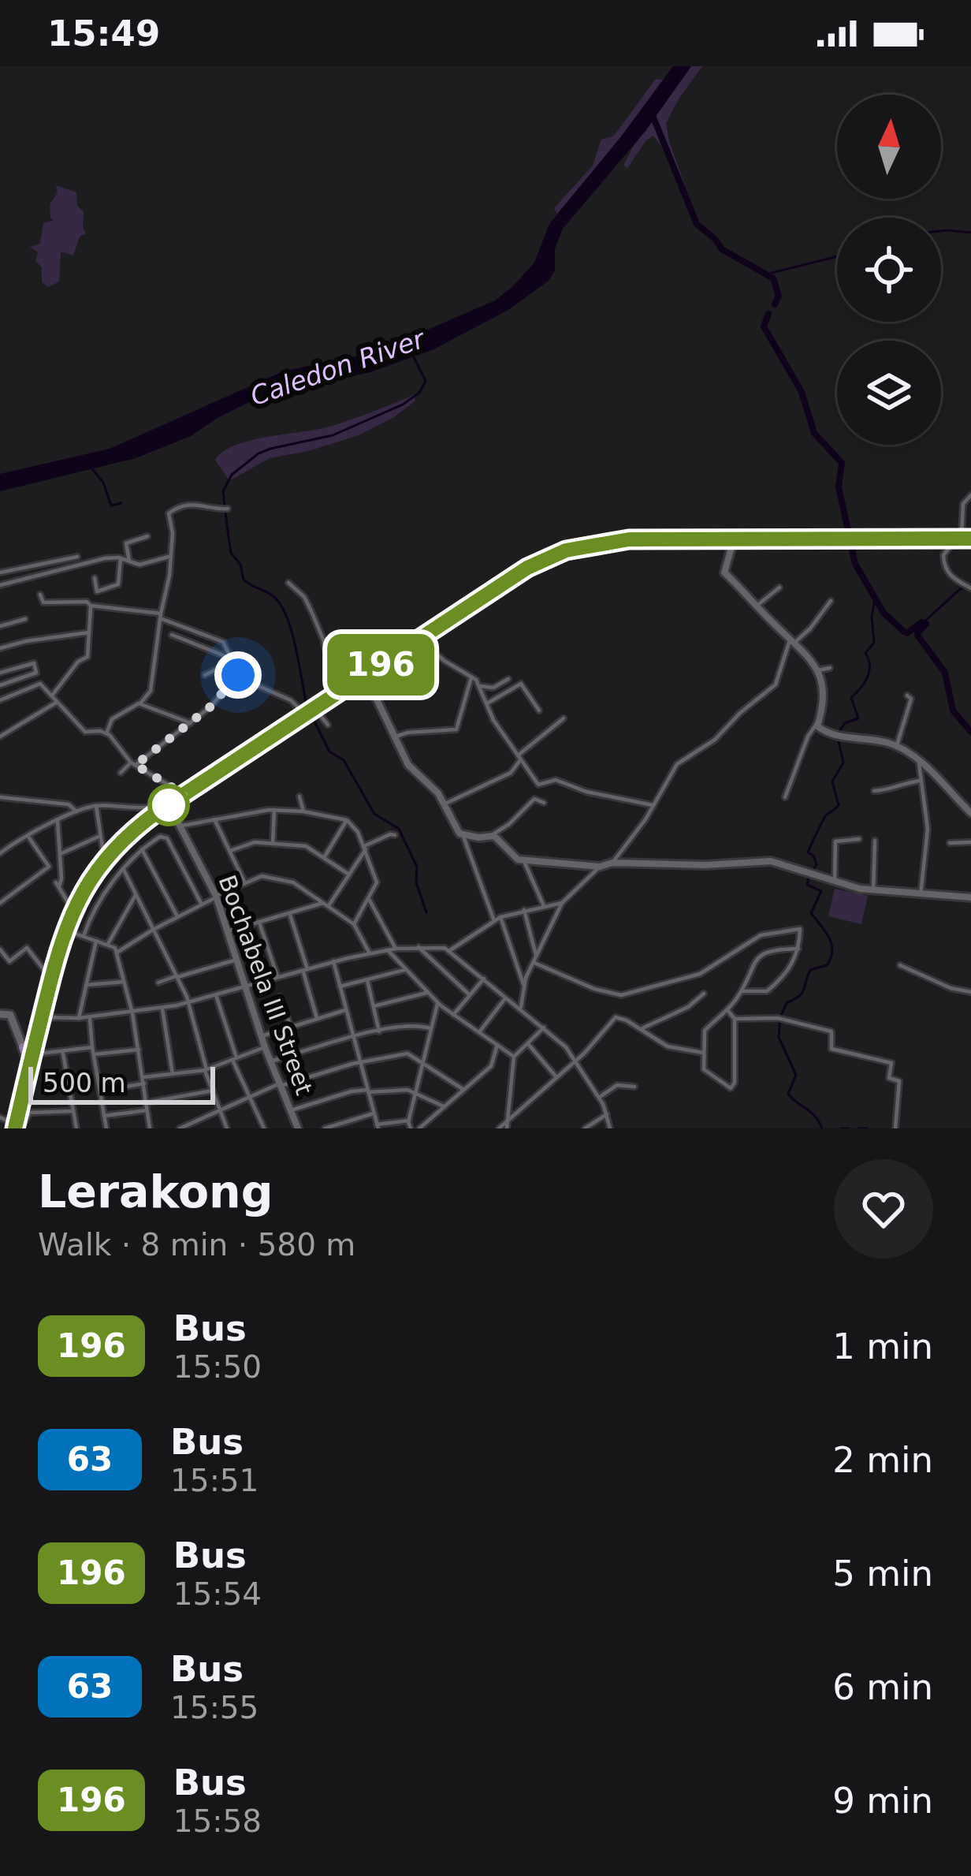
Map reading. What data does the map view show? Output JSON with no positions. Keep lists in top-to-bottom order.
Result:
{
  "streets": {
    "street": ["Bochabela III Street"]
  },
  "water": ["Caledon River"],
  "lines": ["bus line 196"],
  "scale_bar": "500 m",
  "north": "top",
  "page": {
    "status": "15:49",
    "on_map": "196",
    "scale": "500 m",
    "heading": ["Lerakong", "Walk · 8 min · 580 m"],
    "list": [
      {
        "mark": "196",
        "name": "Bus",
        "note": "15:50",
        "value": "1 min"
      },
      {
        "mark": "63",
        "name": "Bus",
        "note": "15:51",
        "value": "2 min"
      },
      {
        "mark": "196",
        "name": "Bus",
        "note": "15:54",
        "value": "5 min"
      },
      {
        "mark": "63",
        "name": "Bus",
        "note": "15:55",
        "value": "6 min"
      },
      {
        "mark": "196",
        "name": "Bus",
        "note": "15:58",
        "value": "9 min"
      }
    ]
  }
}
